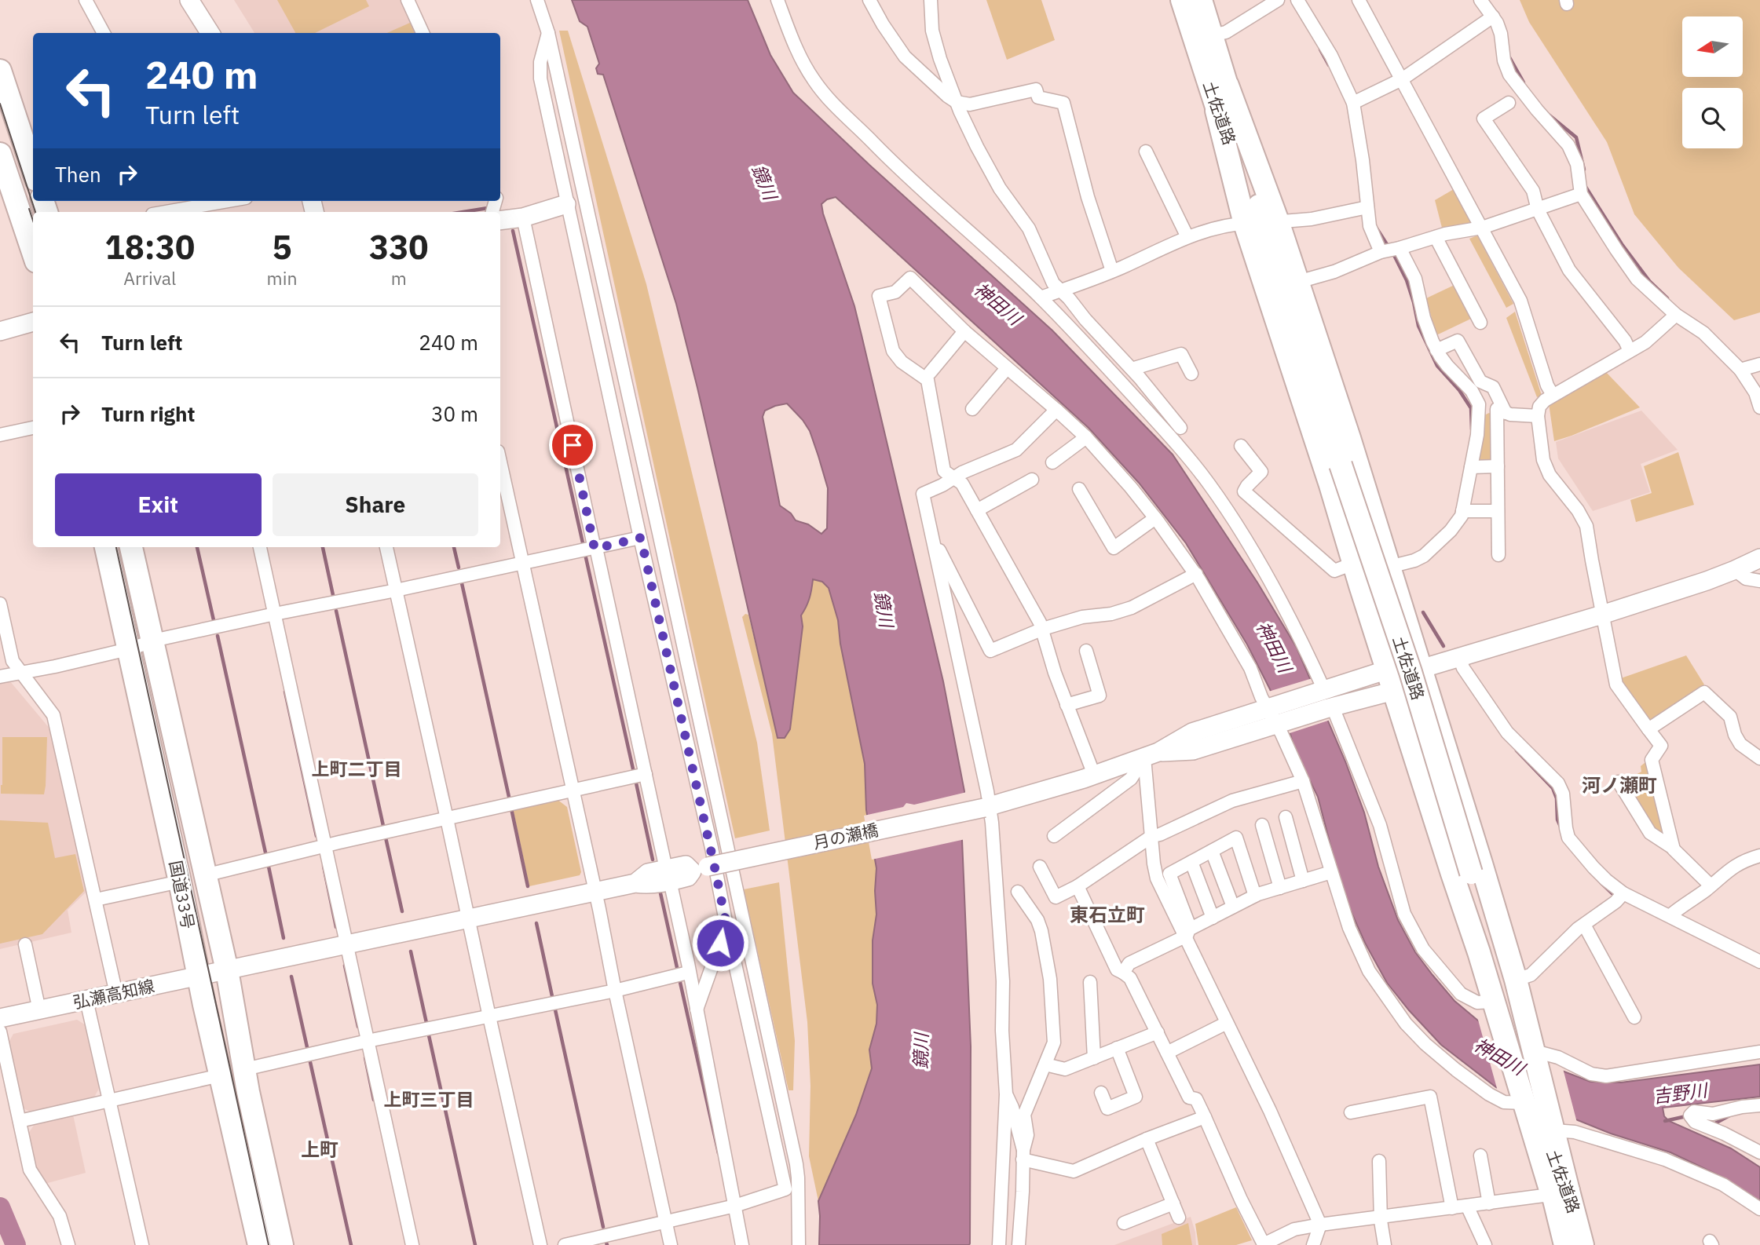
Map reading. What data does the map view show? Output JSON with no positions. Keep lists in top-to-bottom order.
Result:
{
  "streets": {
    "highway": ["土佐道路", "国道33号"],
    "street": ["月の瀬橋", "弘瀬高知線"]
  },
  "crossings": [
    ["月の瀬橋", "弘瀬高知線"],
    ["国道33号", "弘瀬高知線"]
  ],
  "districts": [
    "上町二丁目",
    "河ノ瀬町",
    "東石立町",
    "上町三丁目",
    "上町"
  ],
  "water": ["鏡川", "神田川", "吉野川"],
  "north": "left",
  "page": {
    "turn": ["240 m", "Turn left"],
    "then": "Then",
    "eta": [
      "18:30",
      "Arrival",
      "5",
      "min",
      "330",
      "m"
    ],
    "list": [
      {
        "name": "Turn left",
        "value": "240 m"
      },
      {
        "name": "Turn right",
        "value": "30 m"
      }
    ],
    "buttons": ["Exit", "Share"]
  }
}
